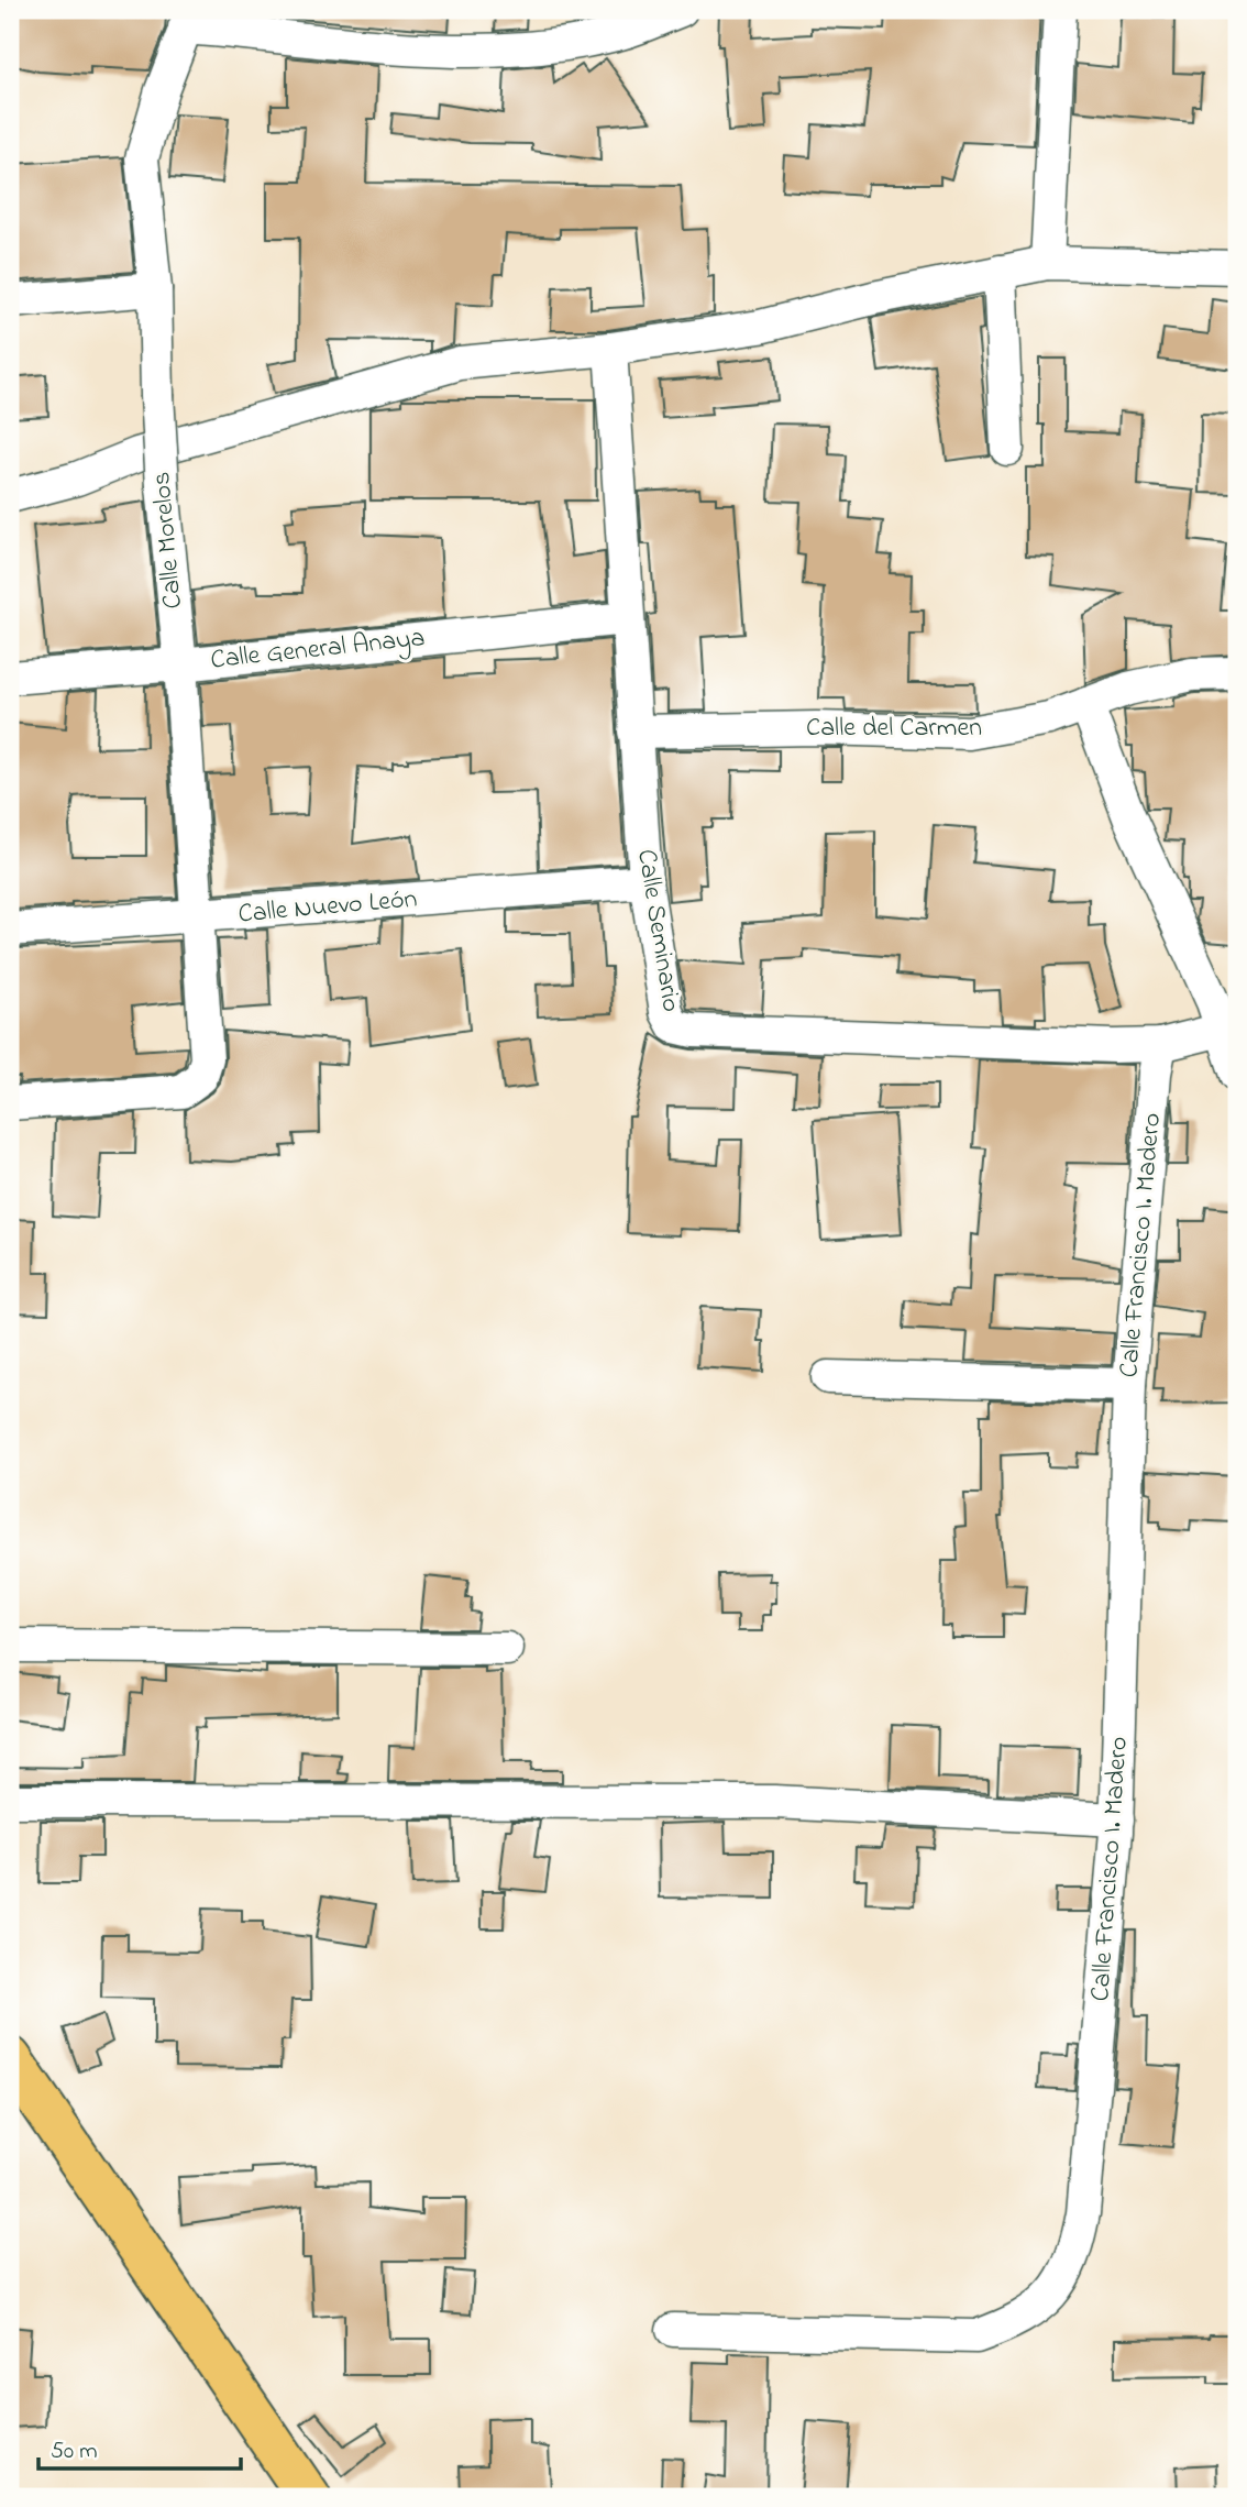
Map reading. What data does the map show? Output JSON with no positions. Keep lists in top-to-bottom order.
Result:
{
  "streets": {
    "street": [
      "Calle Morelos",
      "Calle General Anaya",
      "Calle del Carmen",
      "Calle Nuevo León",
      "Calle Seminario",
      "Calle Francisco I. Madero"
    ]
  },
  "crossings": [
    ["Calle Morelos", "Calle General Anaya"],
    ["Calle Morelos", "Calle Nuevo León"],
    ["Calle General Anaya", "Calle Seminario"],
    ["Calle del Carmen", "Calle Seminario"],
    ["Calle Nuevo León", "Calle Seminario"],
    ["Calle Seminario", "Calle Francisco I. Madero"]
  ],
  "scale_bar": "50 m"
}
